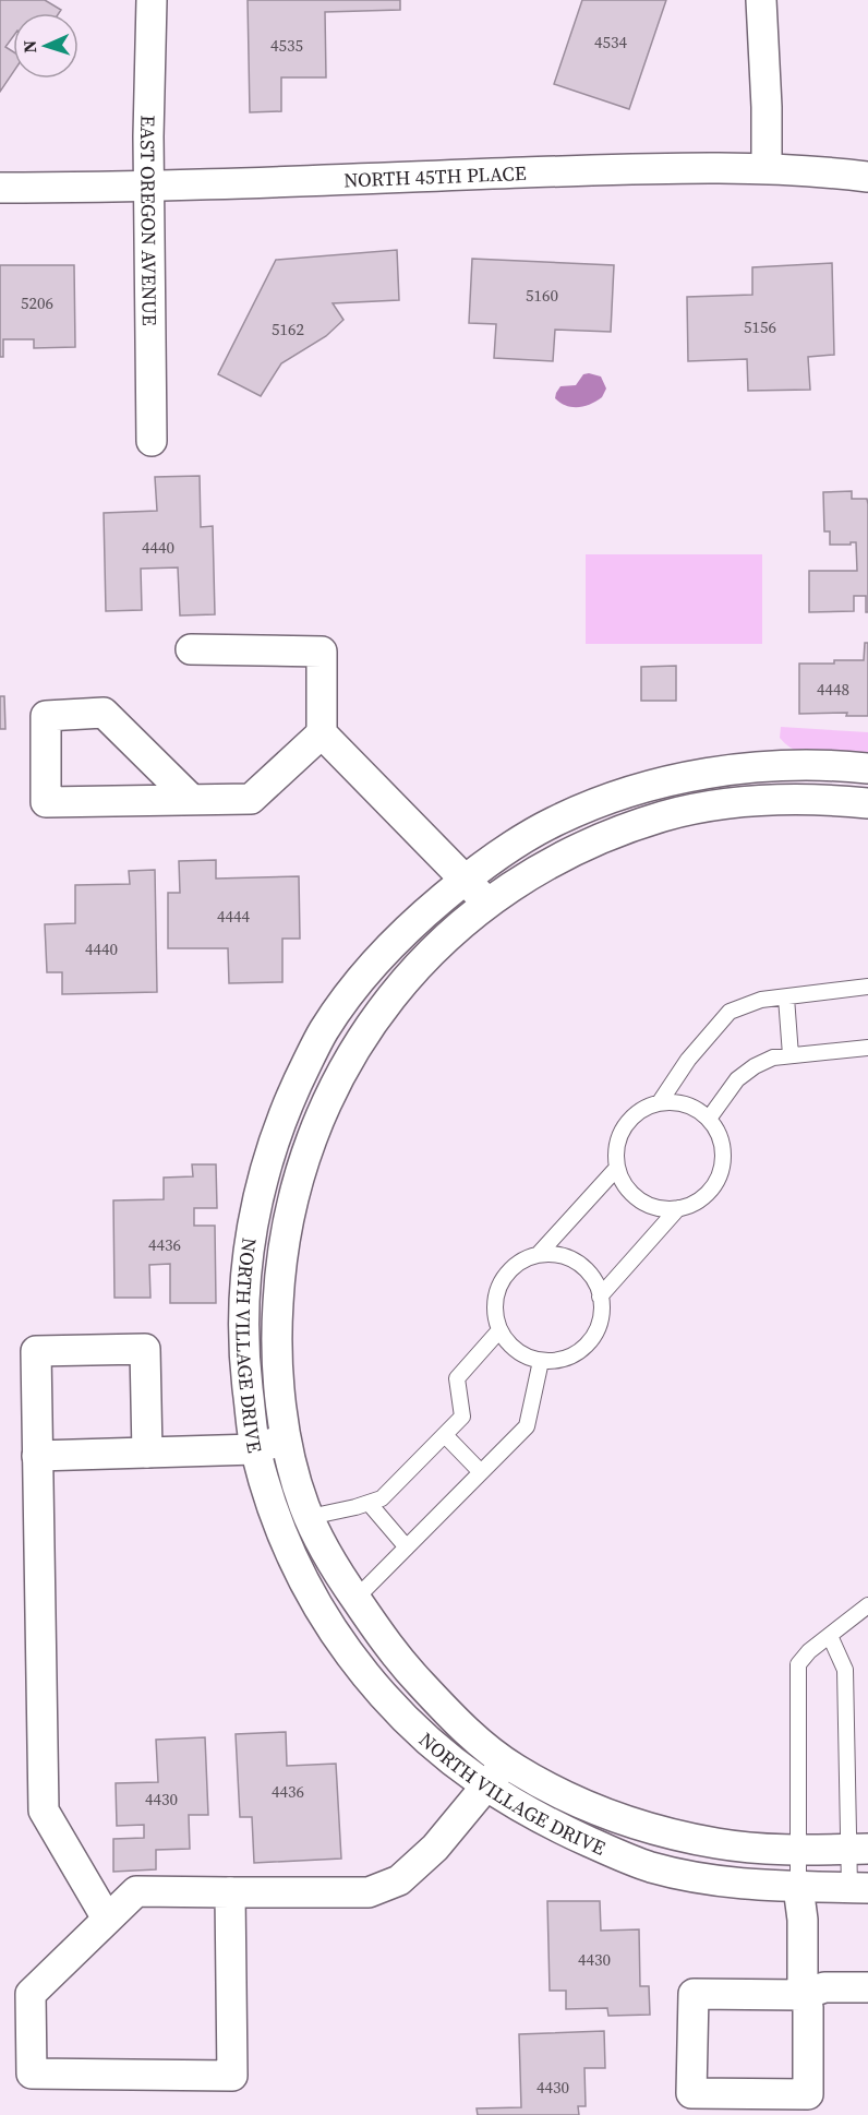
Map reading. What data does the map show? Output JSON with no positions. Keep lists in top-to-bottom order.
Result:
{
  "streets": {
    "street": ["NORTH 45TH PLACE", "EAST OREGON AVENUE", "NORTH VILLAGE DRIVE"]
  },
  "crossings": [
    ["NORTH 45TH PLACE", "EAST OREGON AVENUE"]
  ],
  "house_numbers": [
    "4534",
    "4535",
    "5160",
    "5206",
    "5156",
    "5162",
    "4440",
    "4448",
    "4444",
    "4440",
    "4436",
    "4436",
    "4430",
    "4430",
    "4430"
  ],
  "north": "left"
}
